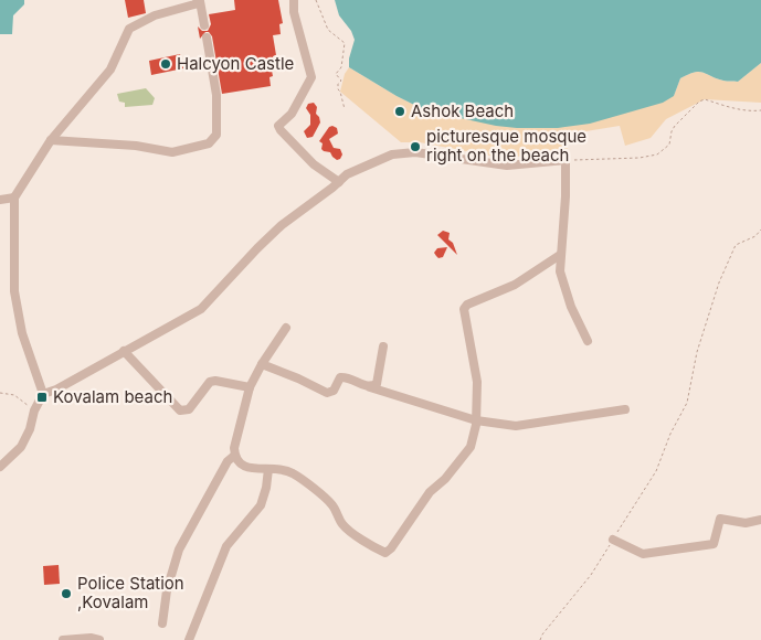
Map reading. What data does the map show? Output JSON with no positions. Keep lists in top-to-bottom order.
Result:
{
  "places": {
    "other": [
      "Halcyon Castle",
      "Ashok Beach",
      "picturesque mosque right on the beach",
      "Police Station ,Kovalam"
    ],
    "transit": ["Kovalam beach"]
  }
}
